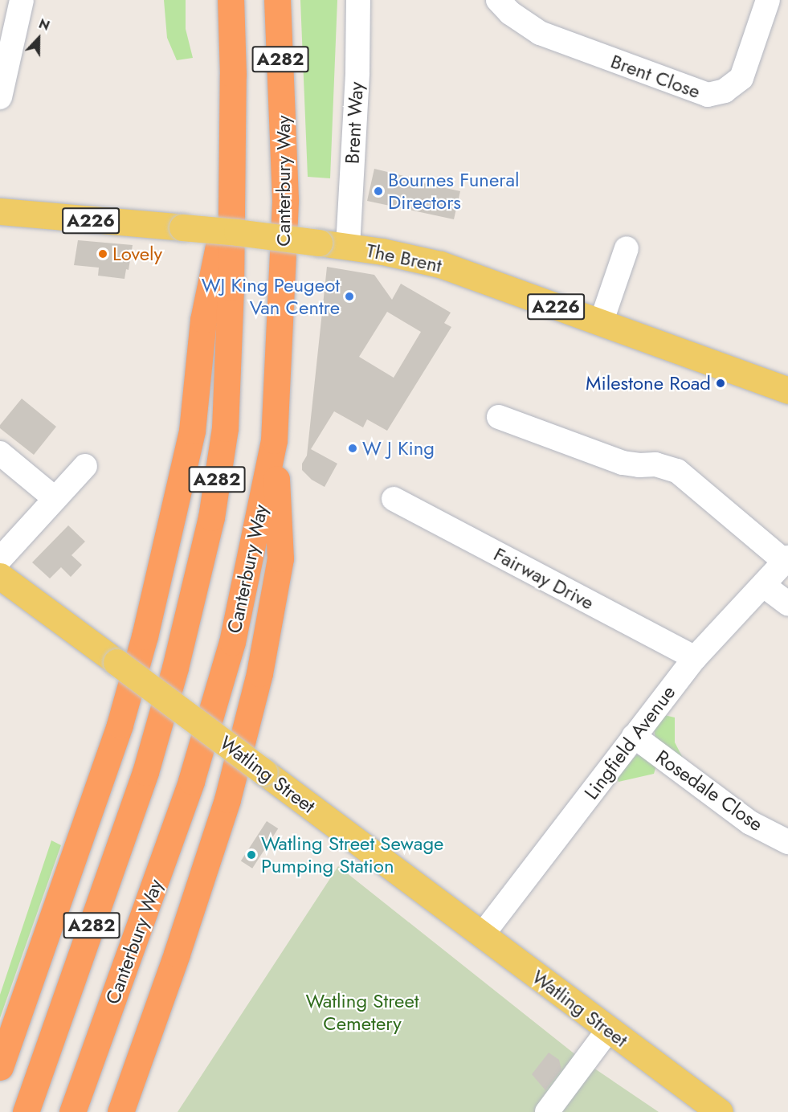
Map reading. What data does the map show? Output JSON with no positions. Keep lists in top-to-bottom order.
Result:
{
  "streets": {
    "highway": ["A282", "Canterbury Way"],
    "main road": ["A226", "The Brent", "Watling Street"],
    "street": [
      "Brent Close",
      "Brent Way",
      "Fairway Drive",
      "Lingfield Avenue",
      "Rosedale Close"
    ]
  },
  "crossings": [
    ["Brent Way", "The Brent"],
    ["Fairway Drive", "Lingfield Avenue"],
    ["Lingfield Avenue", "Watling Street"],
    ["Lingfield Avenue", "Rosedale Close"]
  ],
  "parks": ["Watling Street Cemetery"],
  "places": [
    "Bournes Funeral Directors",
    "Lovely",
    "WJ King Peugeot Van Centre",
    "Milestone Road",
    "W J King",
    "Watling Street Sewage Pumping Station"
  ],
  "north": "top"
}
